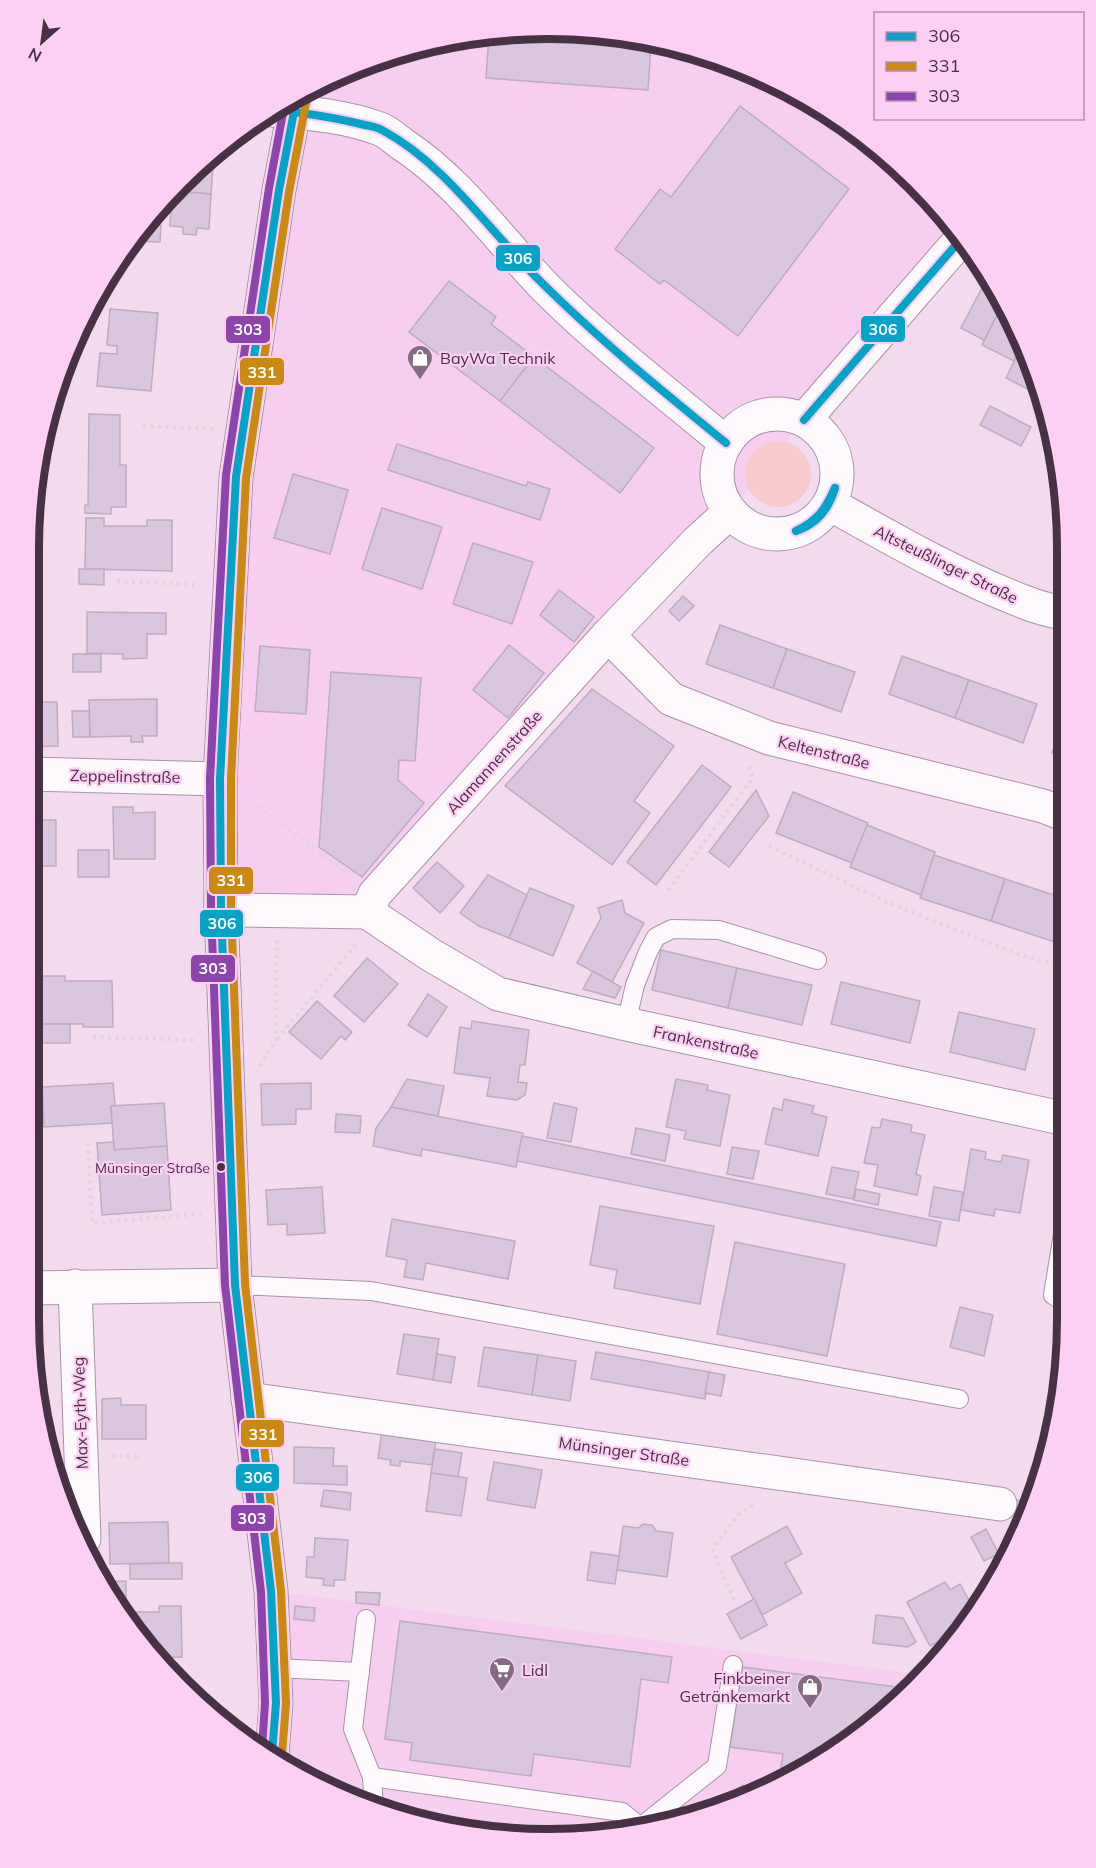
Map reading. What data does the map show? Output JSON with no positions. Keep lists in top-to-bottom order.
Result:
{
  "streets": {
    "street": [
      "Altsteußlinger Straße",
      "Keltenstraße",
      "Alamannenstraße",
      "Zeppelinstraße",
      "Frankenstraße",
      "Max-Eyth-Weg",
      "Münsinger Straße"
    ]
  },
  "crossings": [
    ["Altsteußlinger Straße", "Alamannenstraße"],
    ["Keltenstraße", "Alamannenstraße"],
    ["Alamannenstraße", "Frankenstraße"]
  ],
  "places": {
    "shop": ["BayWa Technik", "Finkbeiner Getränkemarkt"],
    "other": ["Münsinger Straße"],
    "supermarket": ["Lidl"]
  },
  "lines": ["transit line 331", "transit line 306", "transit line 303"],
  "legend": ["306", "331", "303"],
  "north": "bottom left"
}
